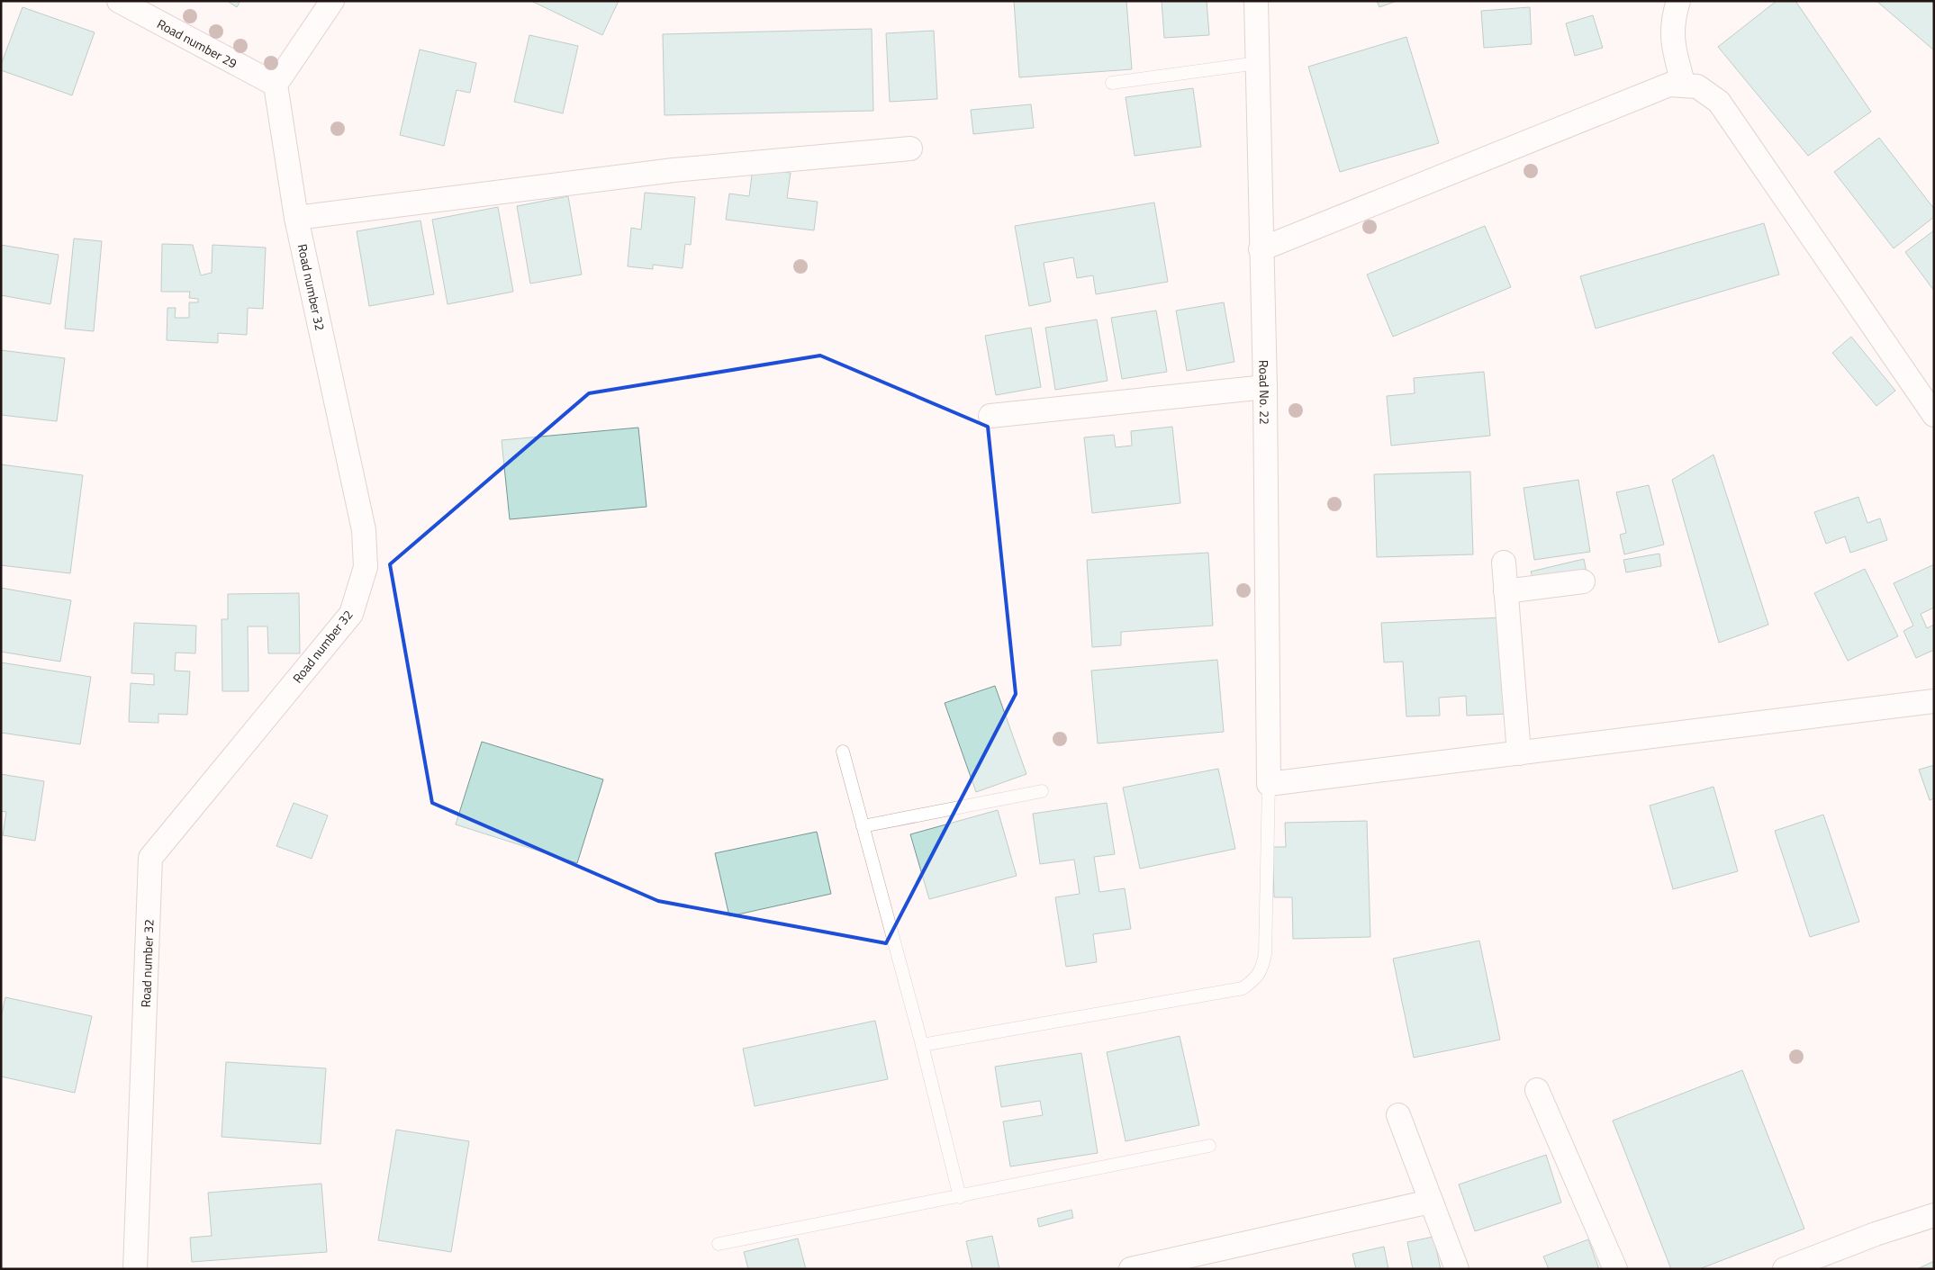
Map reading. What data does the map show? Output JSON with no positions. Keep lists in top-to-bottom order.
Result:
{
  "streets": {
    "street": ["Road number 29", "Road number 32", "Road No. 22"]
  },
  "crossings": [
    ["Road number 29", "Road number 32"]
  ]
}
